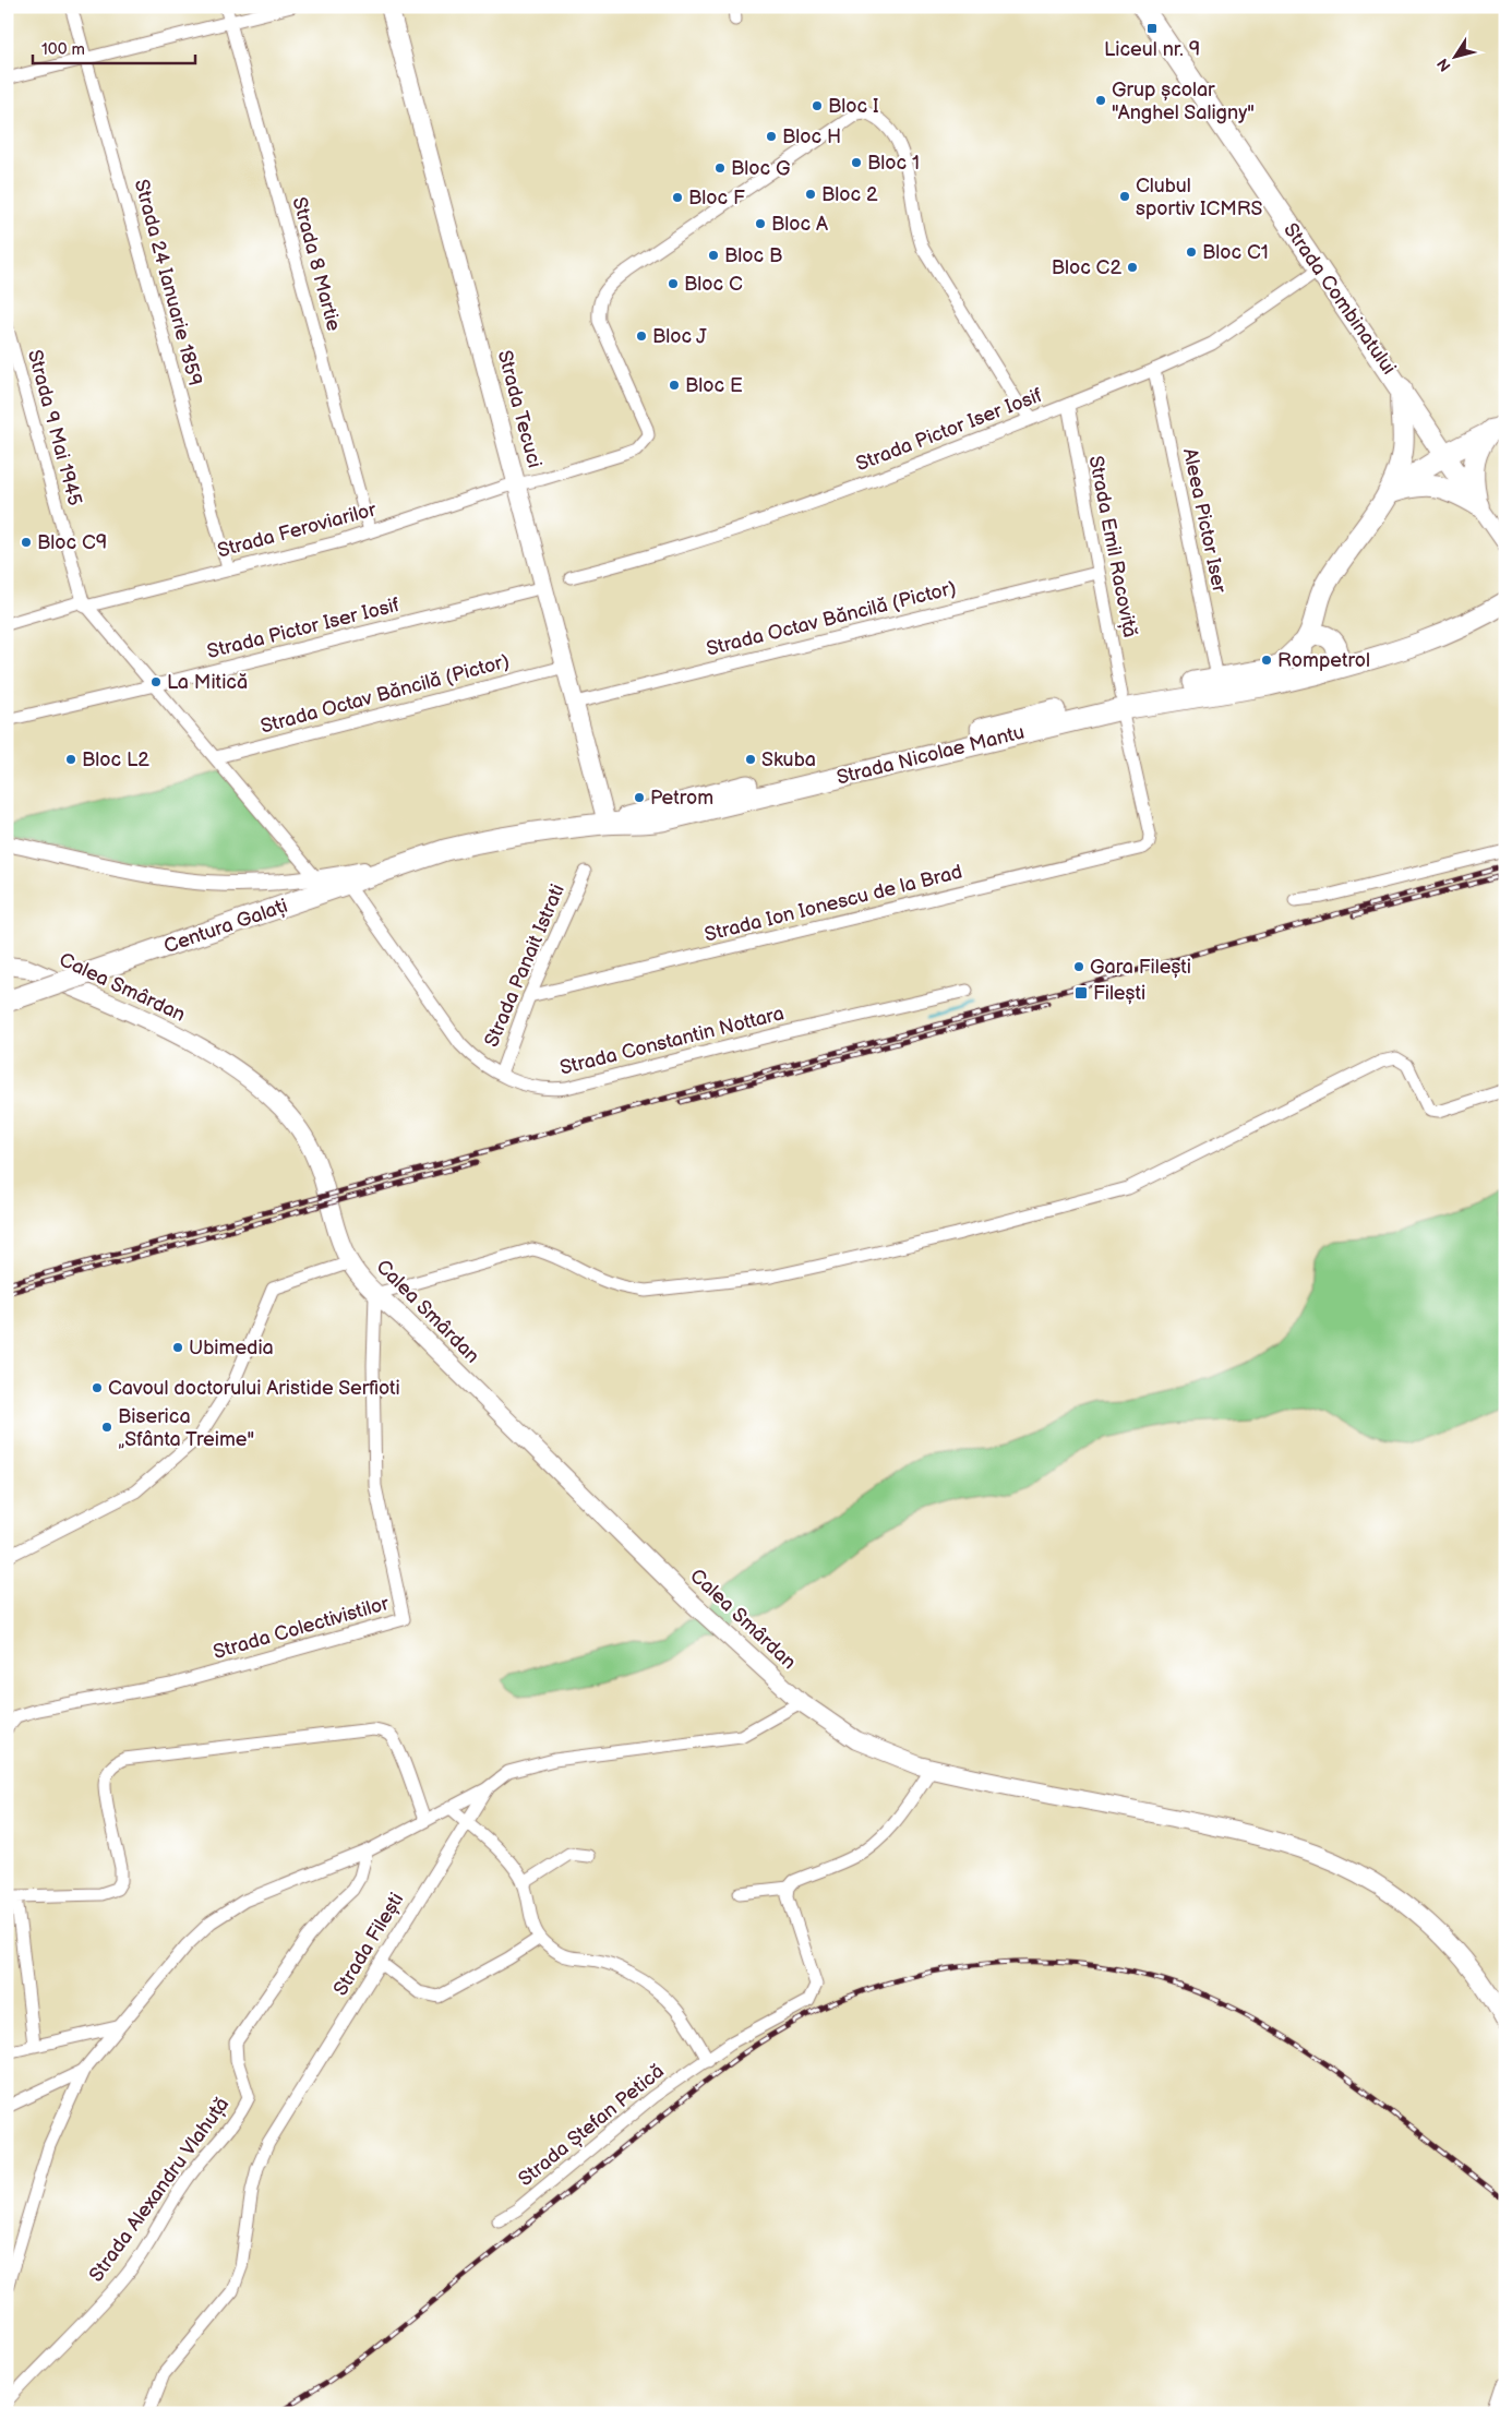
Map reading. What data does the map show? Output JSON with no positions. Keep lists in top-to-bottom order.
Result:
{
  "streets": {
    "main road": [
      "Strada Combinatului",
      "Strada Tecuci",
      "Centura Galați",
      "Calea Smârdan"
    ],
    "street": [
      "Strada 8 Martie",
      "Strada 24 Ianuarie 1859",
      "Strada 9 Mai 1945",
      "Strada Pictor Iser Iosif",
      "Aleea Pictor Iser",
      "Strada Feroviarilor",
      "Strada Emil Racoviță",
      "Strada Octav Băncilă (Pictor)",
      "Strada Ion Ionescu de la Brad",
      "Strada Panait Istrati",
      "Strada Constantin Nottara",
      "Strada Colectivistilor",
      "Strada Filești",
      "Strada Ștefan Petică",
      "Strada Alexandru Vlahuță"
    ]
  },
  "crossings": [
    ["Strada 8 Martie", "Strada Feroviarilor"],
    ["Strada 24 Ianuarie 1859", "Strada Feroviarilor"],
    ["Strada Combinatului", "Strada Pictor Iser Iosif"],
    ["Strada Tecuci", "Strada Pictor Iser Iosif"],
    ["Strada Tecuci", "Strada Feroviarilor"],
    ["Strada Tecuci", "Strada Octav Băncilă (Pictor)"],
    ["Strada 9 Mai 1945", "Strada Pictor Iser Iosif"],
    ["Strada 9 Mai 1945", "Strada Feroviarilor"],
    ["Strada 9 Mai 1945", "Strada Octav Băncilă (Pictor)"],
    ["Strada Pictor Iser Iosif", "Aleea Pictor Iser"],
    ["Strada Pictor Iser Iosif", "Strada Feroviarilor"],
    ["Strada Pictor Iser Iosif", "Strada Emil Racoviță"],
    ["Strada Emil Racoviță", "Strada Octav Băncilă (Pictor)"],
    ["Strada Emil Racoviță", "Strada Ion Ionescu de la Brad"],
    ["Strada Ion Ionescu de la Brad", "Strada Panait Istrati"],
    ["Centura Galați", "Strada Constantin Nottara"],
    ["Strada Panait Istrati", "Strada Constantin Nottara"],
    ["Calea Smârdan", "Strada Colectivistilor"],
    ["Calea Smârdan", "Strada Filești"]
  ],
  "places": {
    "transit": ["Liceul nr. 9", "Filești"],
    "other": [
      "Grup școlar \"Anghel Saligny\"",
      "Bloc I",
      "Bloc H",
      "Bloc 1",
      "Bloc G",
      "Bloc 2",
      "Clubul sportiv ICMRS",
      "Bloc F",
      "Bloc A",
      "Bloc C1",
      "Bloc B",
      "Bloc C2",
      "Bloc C",
      "Bloc J",
      "Bloc E",
      "Bloc C9",
      "Rompetrol",
      "La Mitică",
      "Bloc L2",
      "Skuba",
      "Petrom",
      "Gara Filești",
      "Ubimedia",
      "Cavoul doctorului Aristide Serfioti",
      "Biserica „Sfânta Treime\""
    ]
  },
  "scale_bar": "100 m",
  "north": "bottom left"
}
